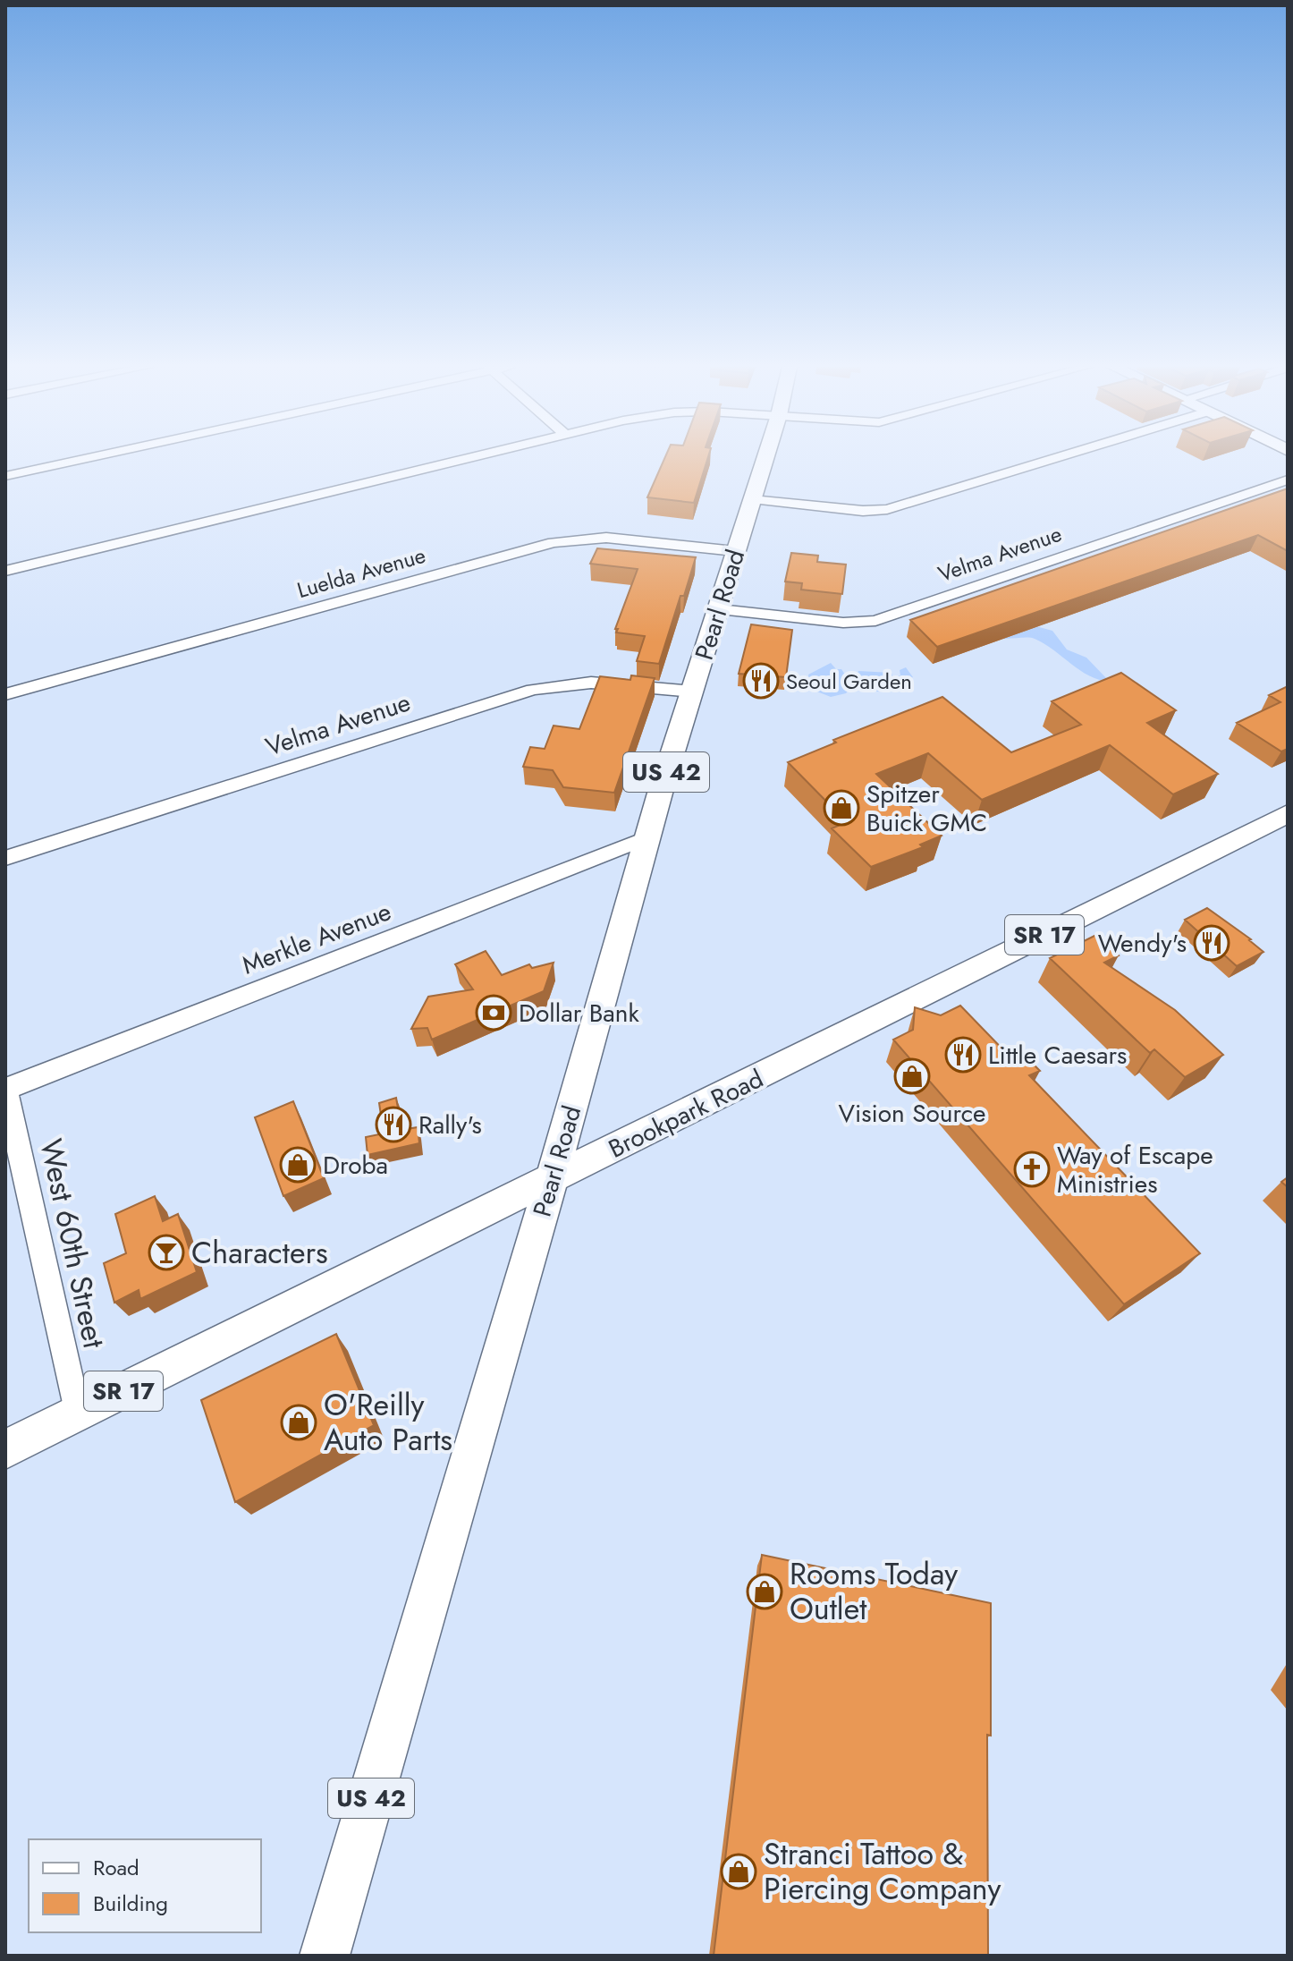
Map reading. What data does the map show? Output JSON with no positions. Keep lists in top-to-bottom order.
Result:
{
  "streets": {
    "main road": [
      "Pearl Road",
      "US 42",
      "SR 17",
      "Brookpark Road"
    ],
    "street": [
      "Velma Avenue",
      "Luelda Avenue",
      "Merkle Avenue",
      "West 60th Street"
    ]
  },
  "crossings": [
    ["Velma Avenue", "Pearl Road"],
    ["Luelda Avenue", "Pearl Road"],
    ["Pearl Road", "Merkle Avenue"],
    ["Pearl Road", "Brookpark Road"],
    ["Merkle Avenue", "West 60th Street"],
    ["Brookpark Road", "West 60th Street"]
  ],
  "places": {
    "restaurant": [
      "Seoul Garden",
      "Wendy's",
      "Little Caesars",
      "Rally's"
    ],
    "shop": [
      "Spitzer Buick GMC",
      "Vision Source",
      "Droba",
      "O'Reilly Auto Parts",
      "Rooms Today Outlet",
      "Stranci Tattoo & Piercing Company"
    ],
    "bank": ["Dollar Bank"],
    "church": ["Way of Escape Ministries"],
    "bar": ["Characters"]
  },
  "legend": ["Road", "Building"]
}
